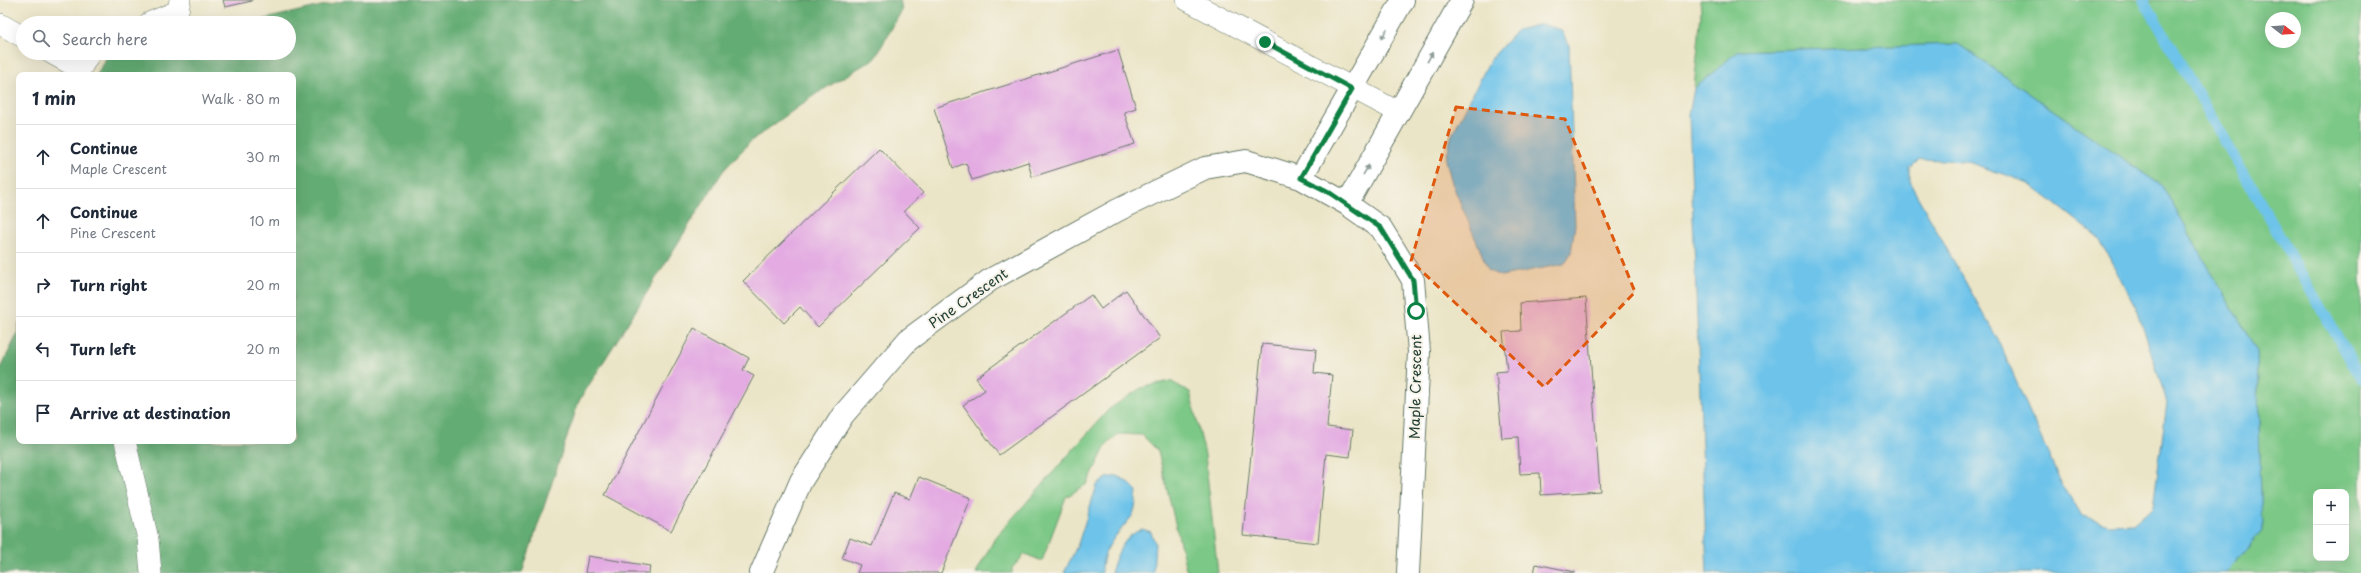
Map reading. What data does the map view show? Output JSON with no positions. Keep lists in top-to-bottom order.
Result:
{
  "streets": {
    "street": ["Pine Crescent", "Maple Crescent"]
  },
  "crossings": [
    ["Pine Crescent", "Maple Crescent"]
  ],
  "north": "right",
  "page": {
    "search": "Search here",
    "heading": ["1 min", "Walk · 80 m"],
    "list": [
      ["Continue", "Maple Crescent", "30 m"],
      ["Continue", "Pine Crescent", "10 m"],
      ["Turn right", "20 m"],
      ["Turn left", "20 m"],
      "Arrive at destination"
    ],
    "map_buttons": ["+", "−"]
  }
}
